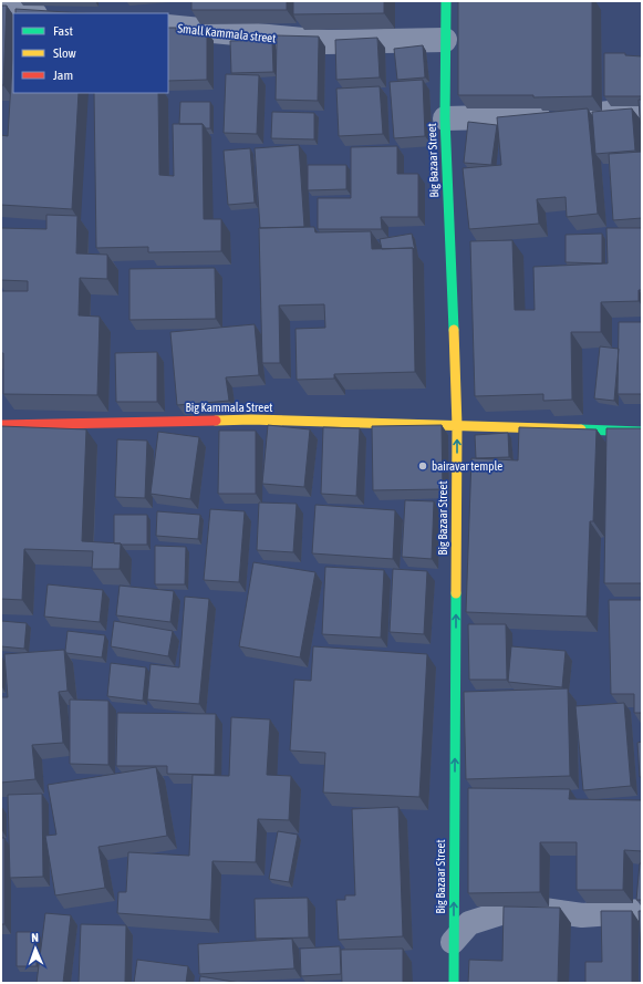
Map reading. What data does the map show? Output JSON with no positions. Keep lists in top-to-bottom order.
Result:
{
  "streets": {
    "street": ["Small Kammala street", "Big Bazaar Street", "Big Kammala Street"]
  },
  "crossings": [
    ["Small Kammala street", "Big Bazaar Street"],
    ["Big Bazaar Street", "Big Kammala Street"]
  ],
  "one_way": ["Big Bazaar Street"],
  "places": ["bairavar temple"],
  "legend": ["Fast", "Slow", "Jam"],
  "north": "top"
}
